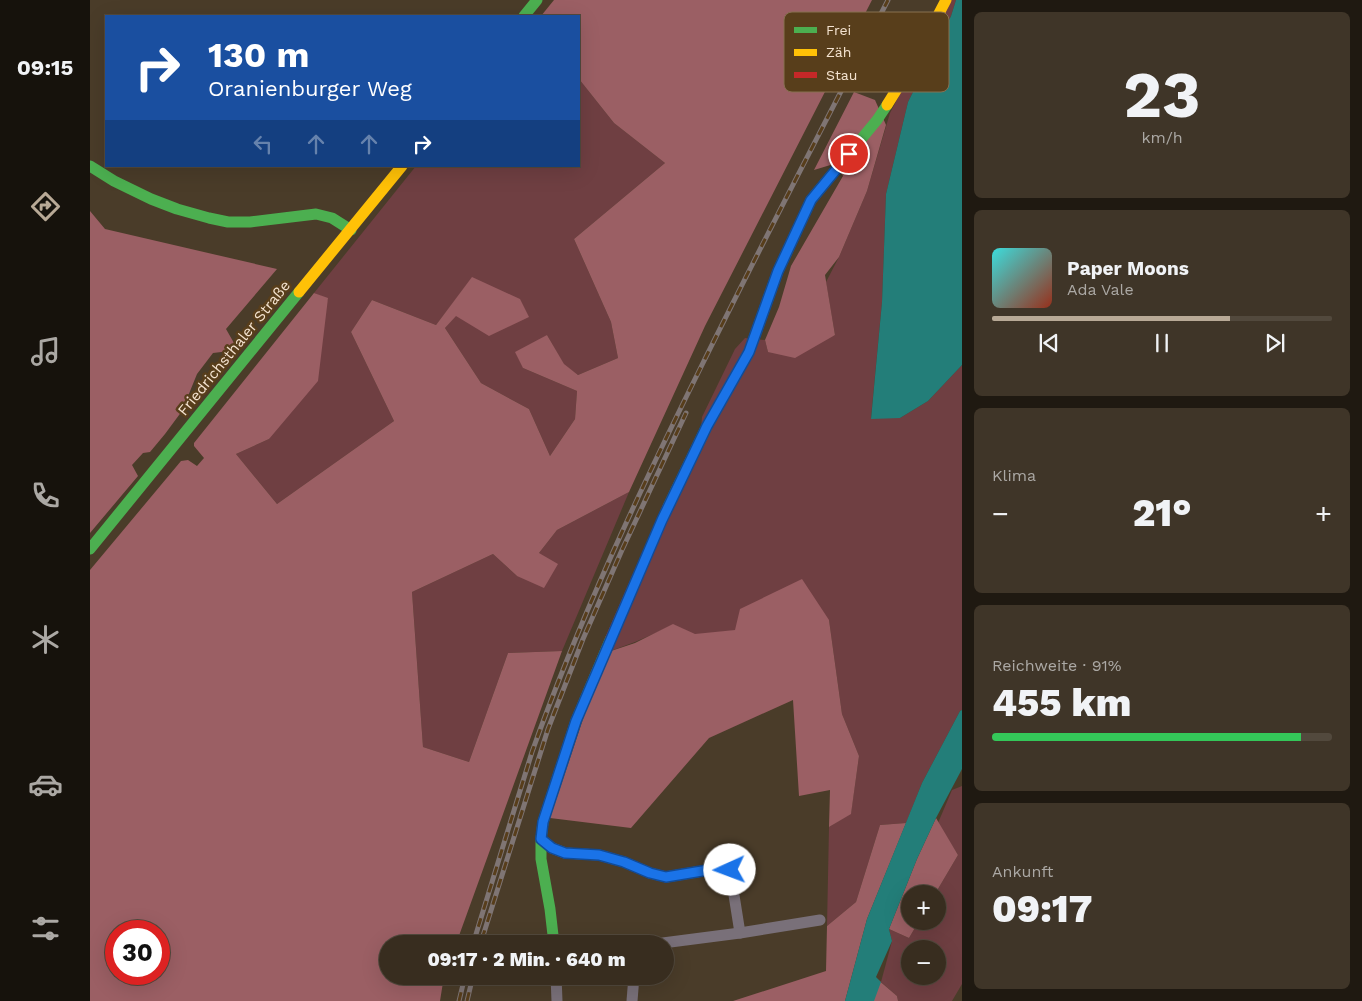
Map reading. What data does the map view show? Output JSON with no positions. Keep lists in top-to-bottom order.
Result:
{
  "streets": {
    "street": ["Friedrichsthaler Straße"]
  },
  "legend": ["Frei", "Zäh", "Stau"],
  "page": {
    "tabs": "09:15",
    "tile": [
      ["23", "km/h"],
      "Klima",
      ["Reichweite · 91%", "455 km"],
      ["Ankunft", "09:17"]
    ],
    "turn": ["130 m", "Oranienburger Weg"],
    "song": ["Paper Moons", "Ada Vale"],
    "heat": ["−", "21°", "+"],
    "map_buttons": ["+", "−"],
    "limit": "30",
    "trip": "09:17 · 2 Min. · 640 m"
  }
}
